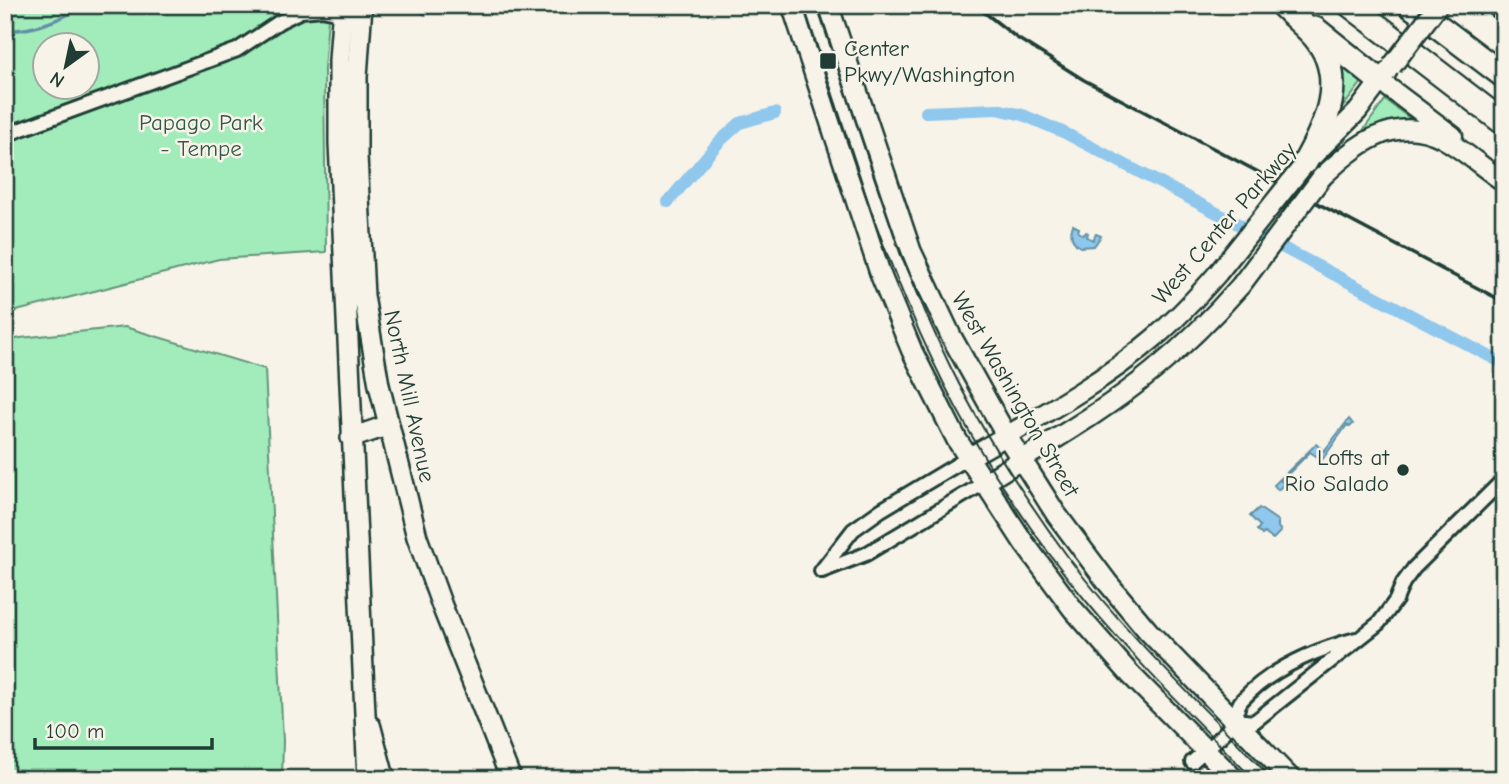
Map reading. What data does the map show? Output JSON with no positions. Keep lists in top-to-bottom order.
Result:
{
  "streets": {
    "main road": ["West Washington Street", "North Mill Avenue"],
    "street": ["West Center Parkway"]
  },
  "crossings": [
    ["West Center Parkway", "West Washington Street"]
  ],
  "parks": ["Papago Park - Tempe"],
  "places": {
    "transit": ["Center Pkwy/Washington"],
    "other": ["Lofts at Rio Salado"]
  },
  "scale_bar": "100 m",
  "north": "bottom left"
}
